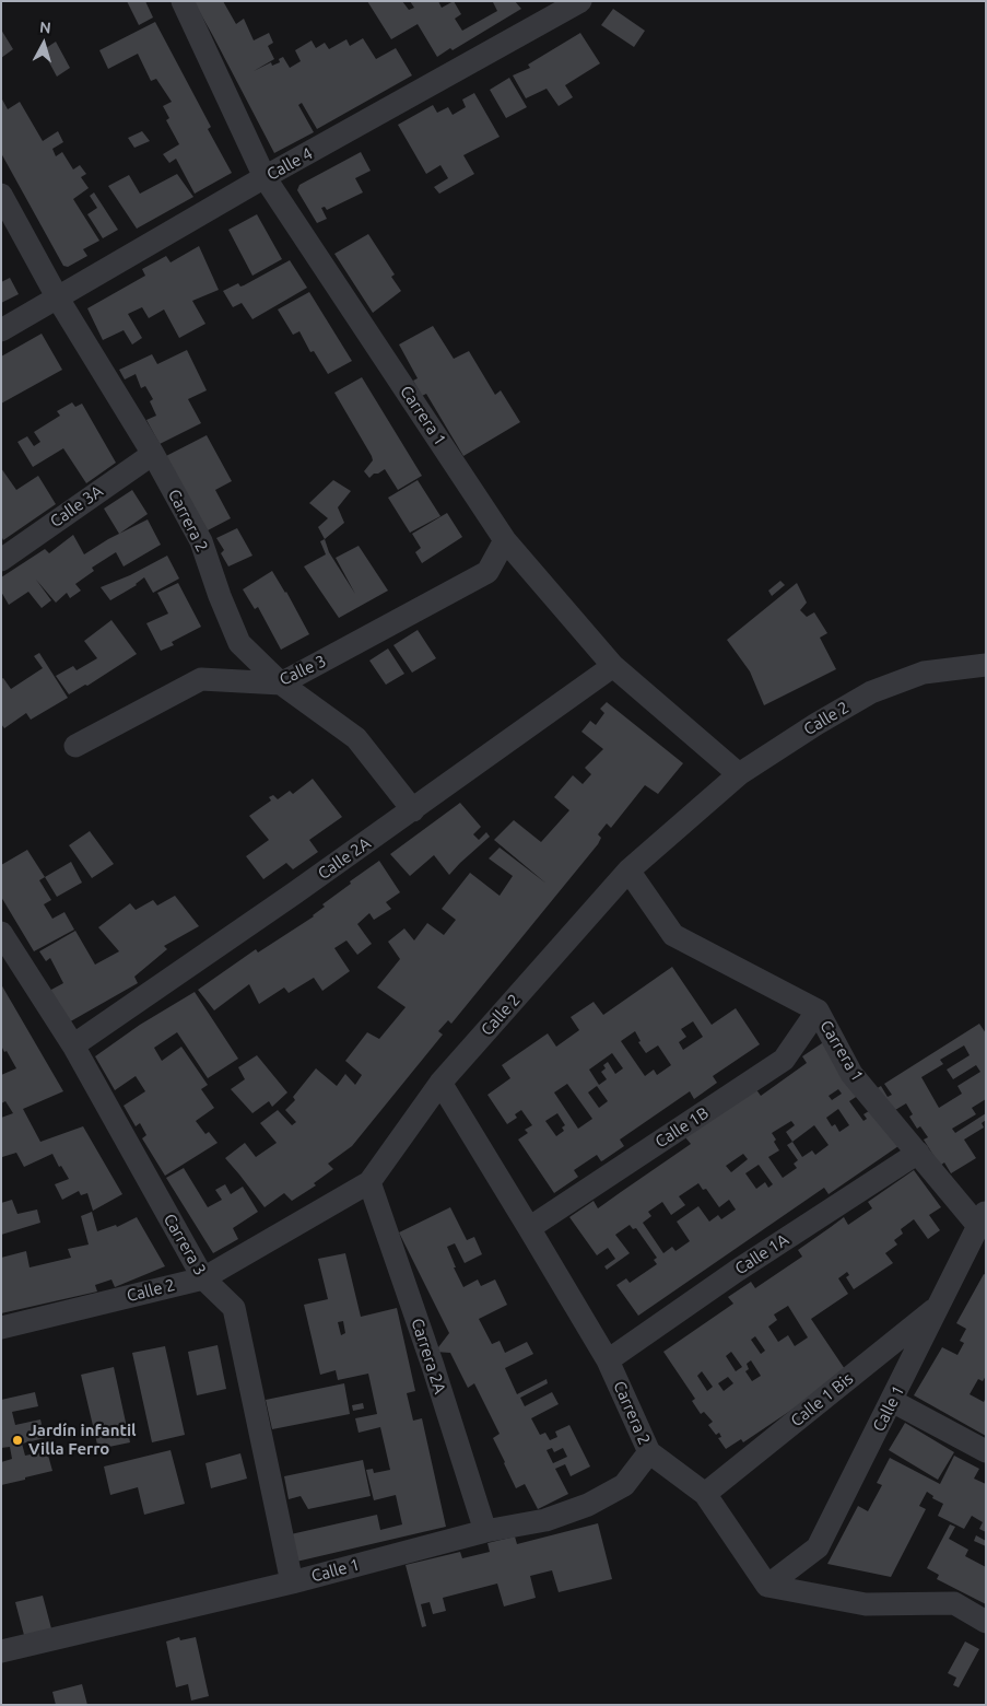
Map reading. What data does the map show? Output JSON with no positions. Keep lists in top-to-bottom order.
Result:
{
  "streets": {
    "street": [
      "Calle 4",
      "Carrera 1",
      "Calle 3A",
      "Carrera 2",
      "Calle 3",
      "Calle 2",
      "Calle 2A",
      "Calle 1B",
      "Carrera 3",
      "Calle 1A",
      "Carrera 2A",
      "Calle 1 Bis",
      "Calle 1"
    ]
  },
  "crossings": [
    ["Calle 4", "Carrera 1"],
    ["Calle 4", "Carrera 2"],
    ["Carrera 1", "Calle 3"],
    ["Carrera 1", "Calle 2"],
    ["Carrera 1", "Calle 2A"],
    ["Carrera 1", "Calle 1B"],
    ["Carrera 1", "Calle 1A"],
    ["Carrera 1", "Calle 1"],
    ["Calle 3A", "Carrera 2"],
    ["Carrera 2", "Calle 3"],
    ["Carrera 2", "Calle 2"],
    ["Carrera 2", "Calle 2A"],
    ["Carrera 2", "Calle 1B"],
    ["Carrera 2", "Calle 1A"],
    ["Carrera 2", "Calle 1 Bis"],
    ["Carrera 2", "Calle 1"],
    ["Calle 2", "Carrera 3"],
    ["Calle 2", "Carrera 2A"],
    ["Calle 2A", "Carrera 3"],
    ["Carrera 3", "Calle 1"],
    ["Carrera 2A", "Calle 1"],
    ["Calle 1 Bis", "Calle 1"]
  ],
  "places": ["Jardín infantil Villa Ferro"],
  "north": "top"
}
